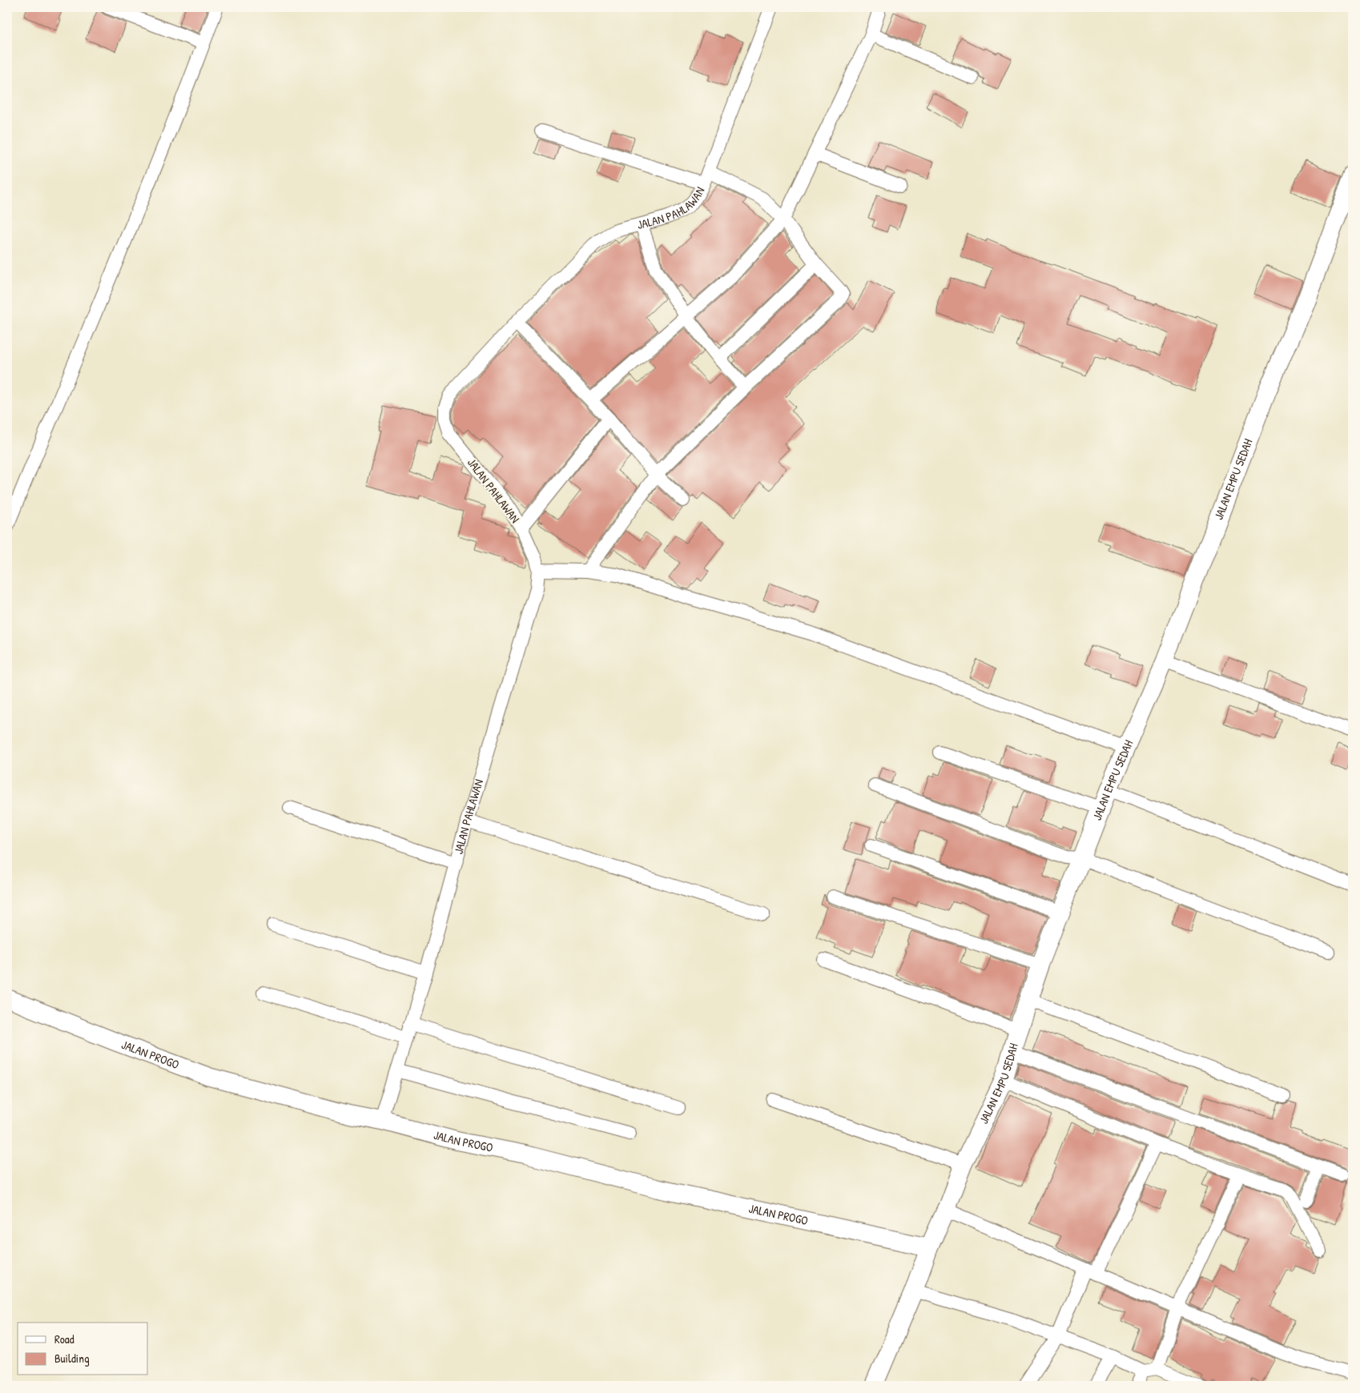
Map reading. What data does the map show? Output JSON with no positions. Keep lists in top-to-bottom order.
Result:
{
  "streets": {
    "street": ["JALAN PAHLAWAN", "JALAN EMPU SEDAH", "JALAN PROGO"]
  },
  "crossings": [
    ["JALAN PAHLAWAN", "JALAN PROGO"],
    ["JALAN EMPU SEDAH", "JALAN PROGO"]
  ],
  "legend": ["Road", "Building"]
}
